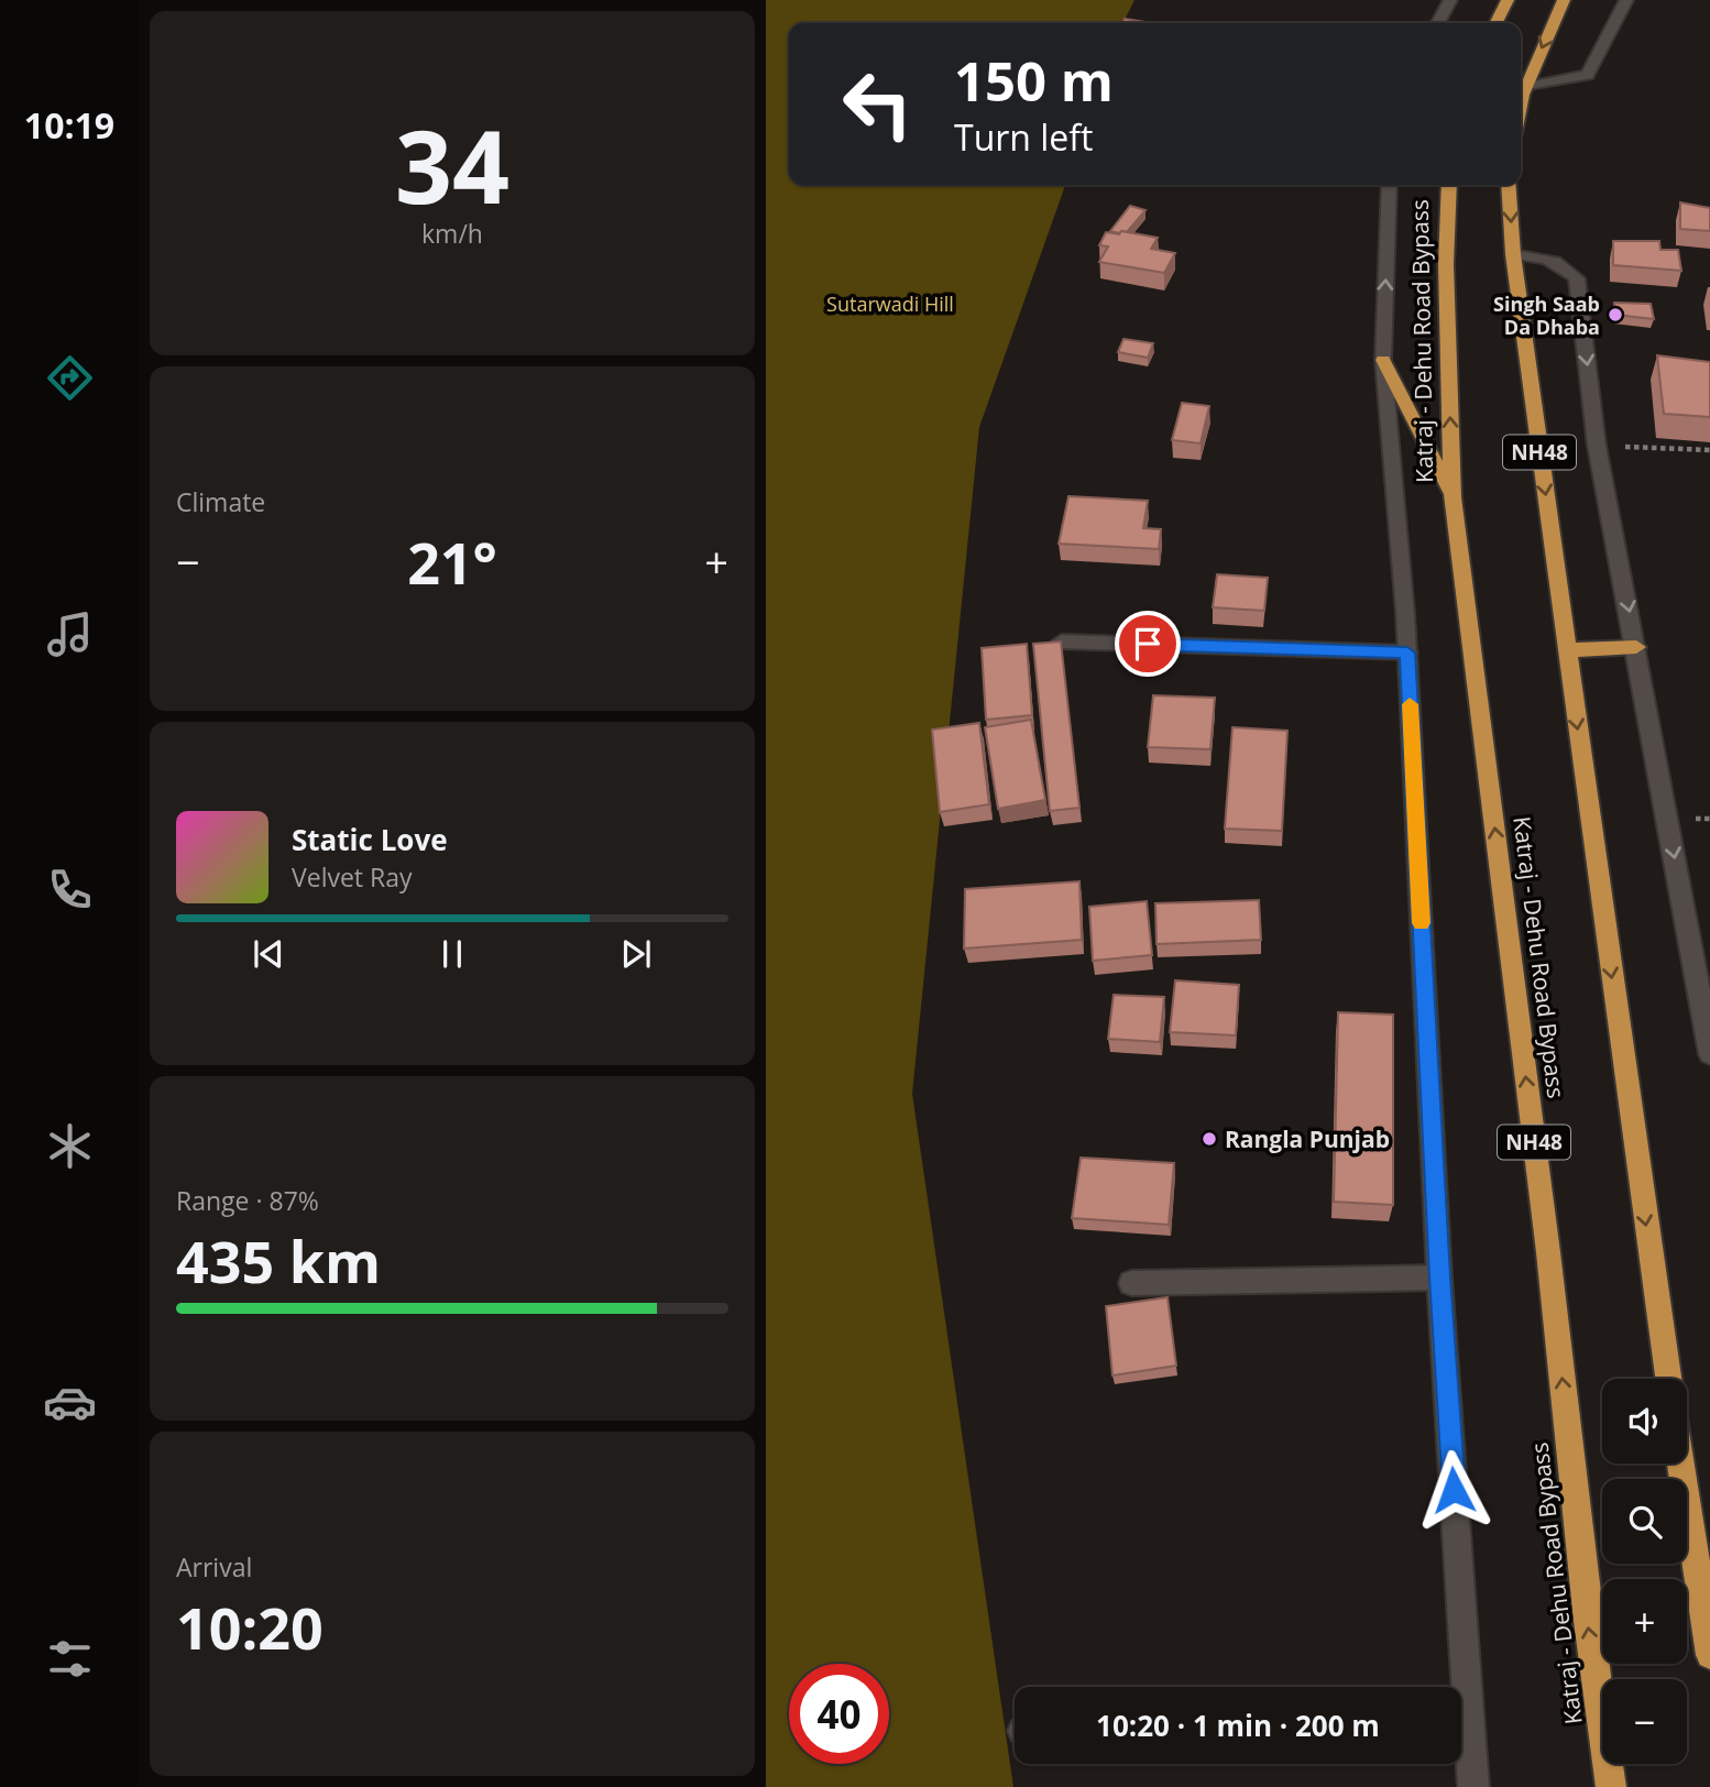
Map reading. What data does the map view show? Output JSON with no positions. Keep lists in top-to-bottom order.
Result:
{
  "streets": {
    "highway": ["Katraj - Dehu Road Bypass", "NH48"]
  },
  "parks": ["Sutarwadi Hill"],
  "places": ["Singh Saab Da Dhaba", "Rangla Punjab"],
  "page": {
    "tabs": "10:19",
    "tile": [
      ["34", "km/h"],
      "Climate",
      ["Range · 87%", "435 km"],
      ["Arrival", "10:20"]
    ],
    "turn": ["150 m", "Turn left"],
    "heat": ["−", "21°", "+"],
    "song": ["Static Love", "Velvet Ray"],
    "map_buttons": ["+", "−"],
    "limit": "40",
    "trip": "10:20 · 1 min · 200 m"
  }
}
